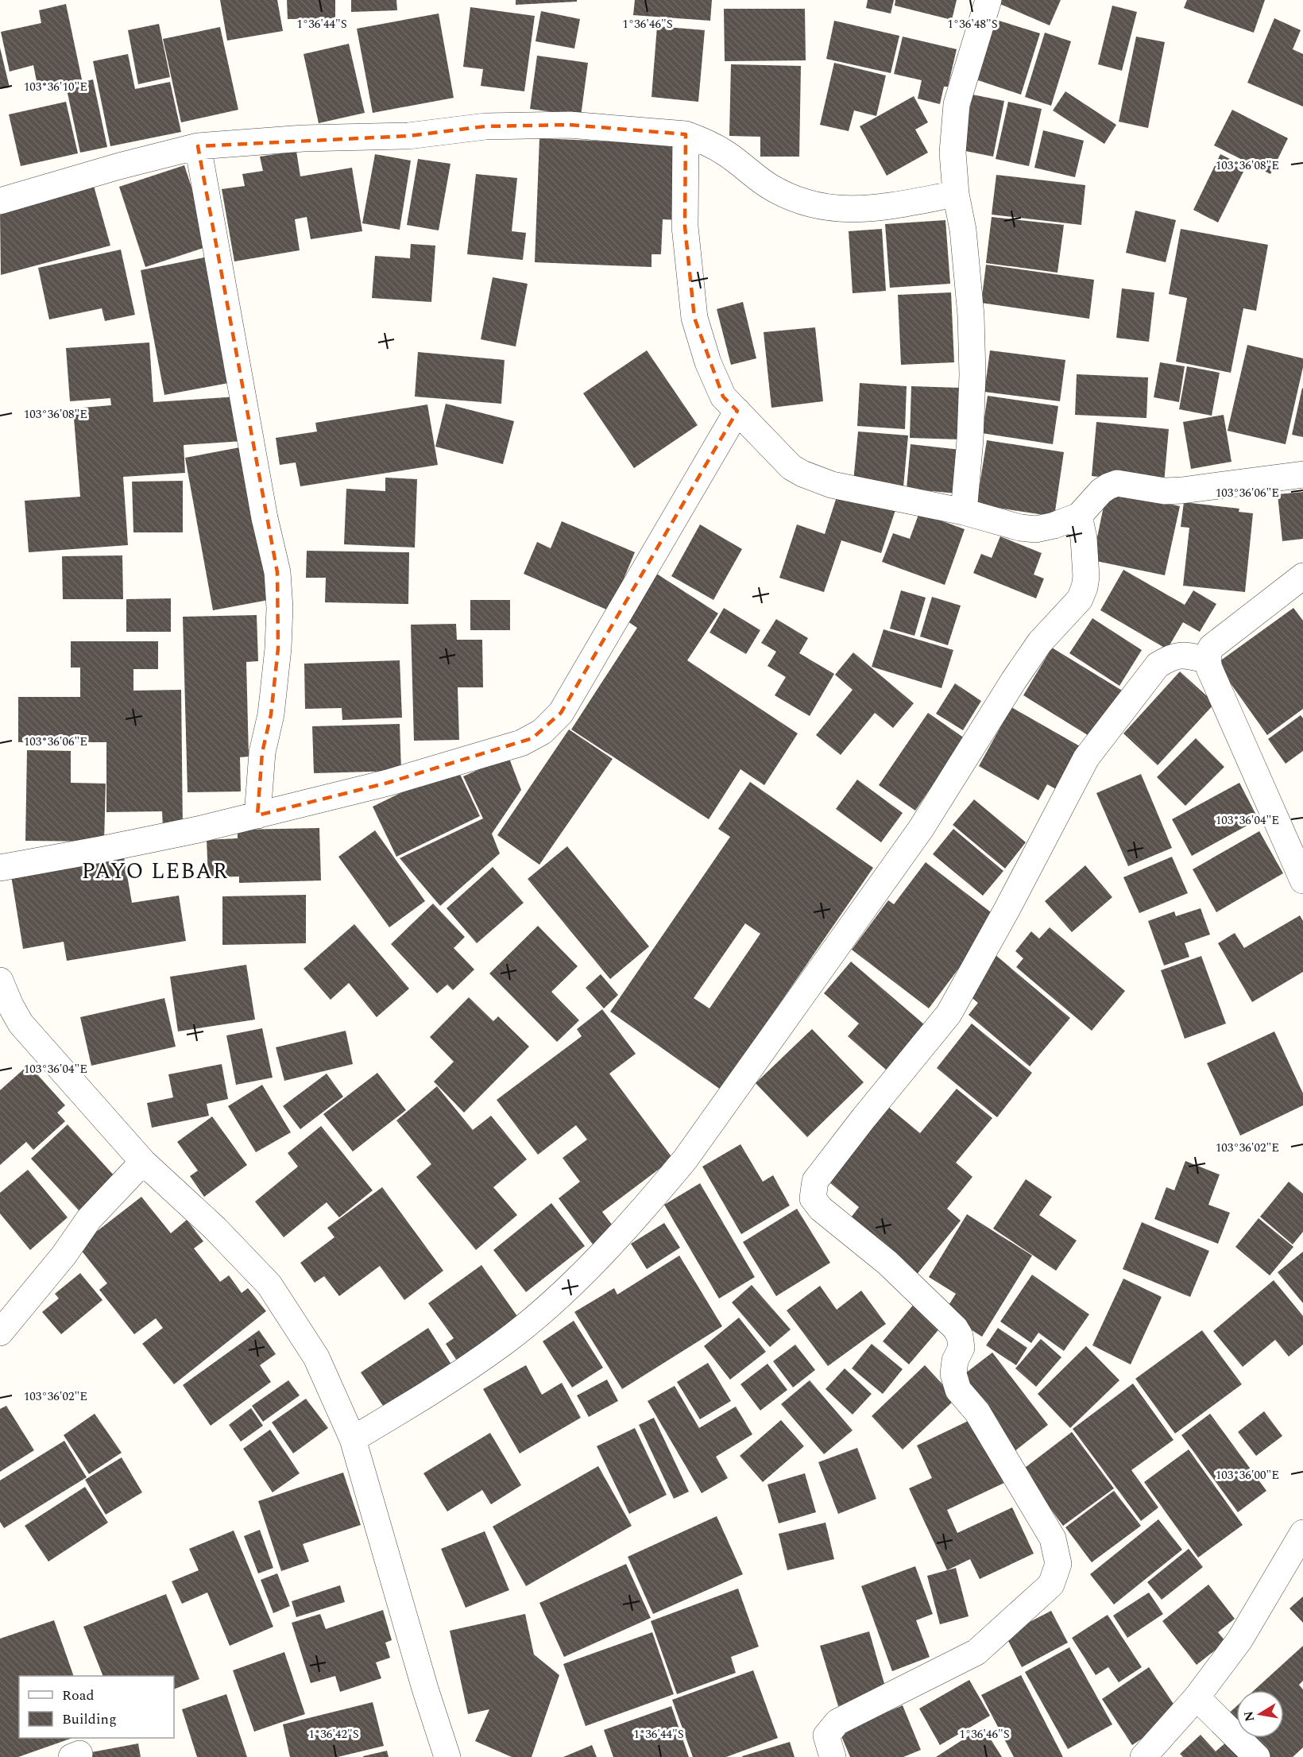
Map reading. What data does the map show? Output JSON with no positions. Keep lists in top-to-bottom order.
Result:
{
  "districts": ["PAYO LEBAR"],
  "legend": ["Road", "Building"],
  "north": "left",
  "coordinates": [
    "1°36'44\"S",
    "1°36'46\"S",
    "1°36'48\"S",
    "103°36'10\"E",
    "103°36'08\"E",
    "103°36'06\"E",
    "103°36'04\"E",
    "103°36'02\"E",
    "103°36'00\"E",
    "1°36'42\"S"
  ]
}
